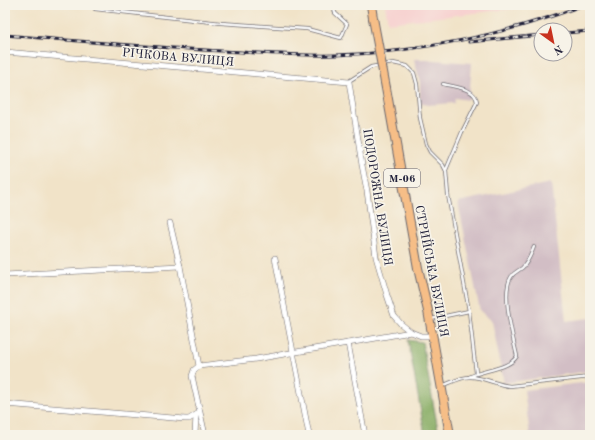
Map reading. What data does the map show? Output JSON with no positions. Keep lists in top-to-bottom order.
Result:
{
  "streets": {
    "highway": ["М-06", "СТРИЙСЬКА ВУЛИЦЯ"],
    "street": ["РІЧКОВА ВУЛИЦЯ", "ПОДОРОЖНА ВУЛИЦЯ"]
  },
  "crossings": [
    ["РІЧКОВА ВУЛИЦЯ", "ПОДОРОЖНА ВУЛИЦЯ"]
  ],
  "north": "bottom right"
}
